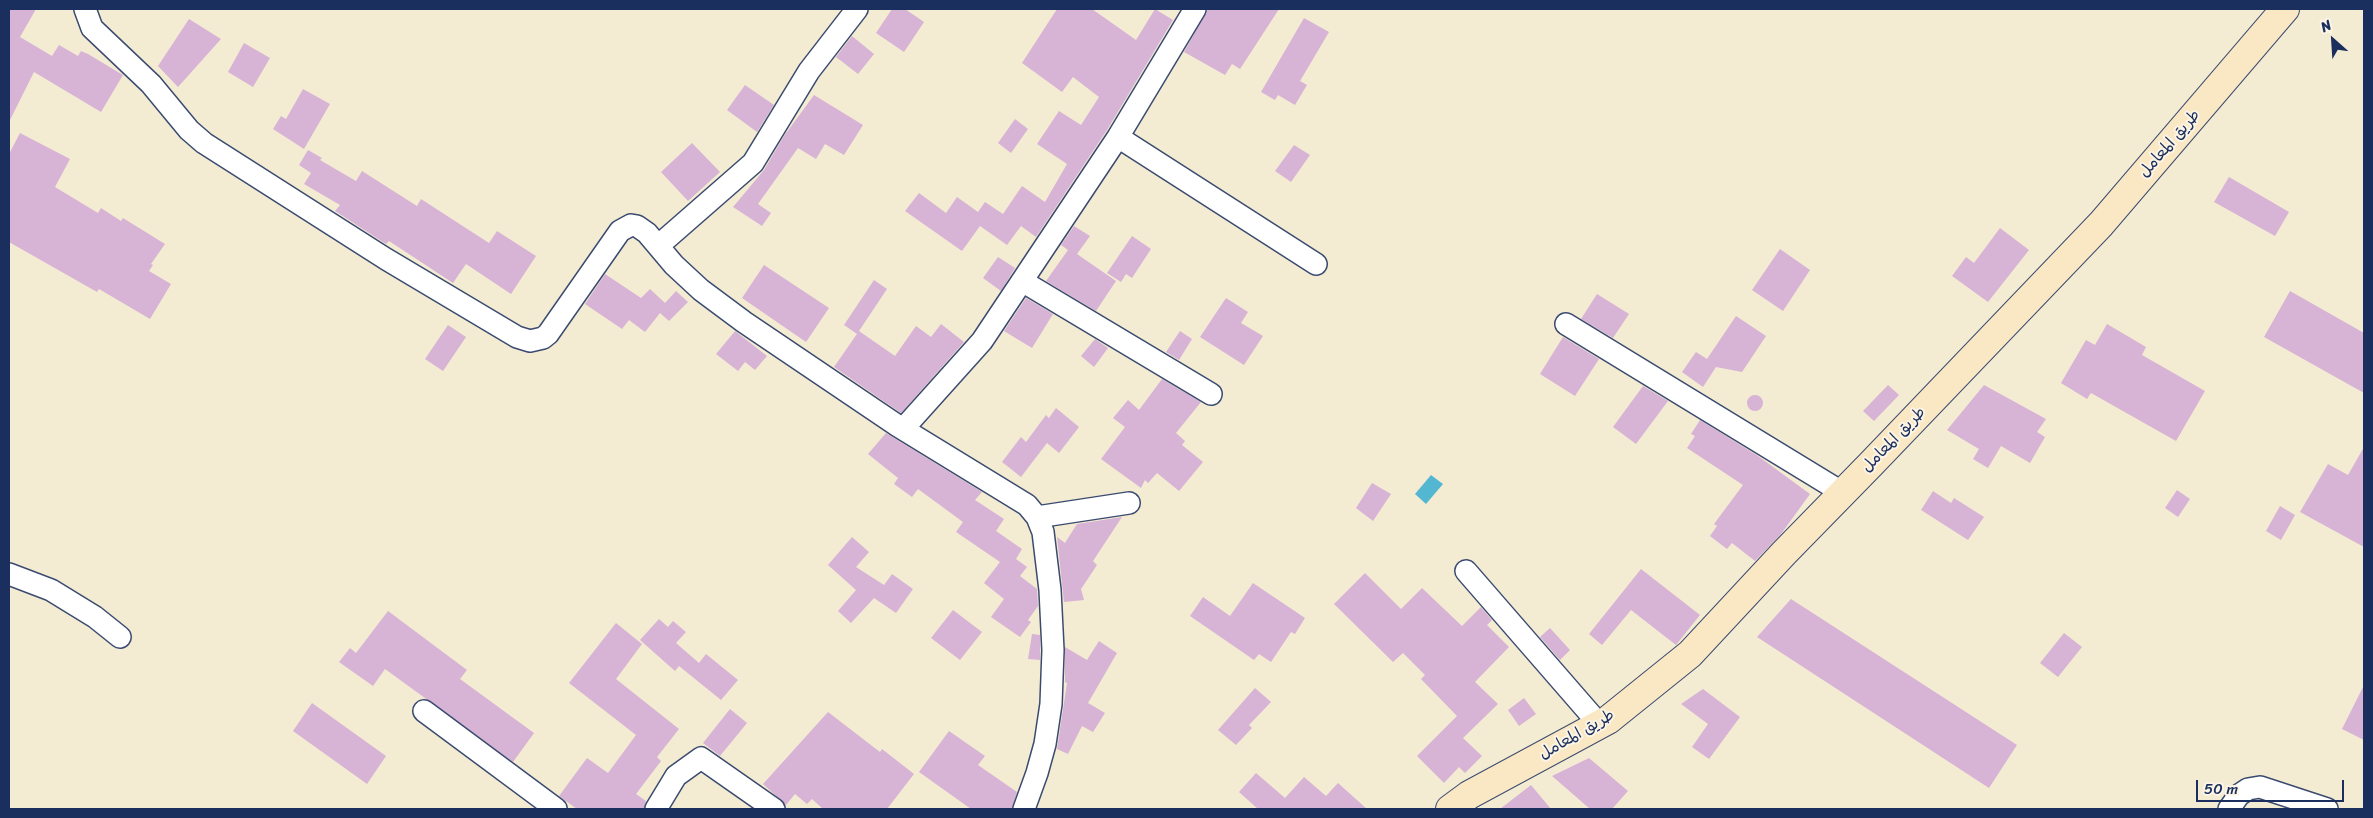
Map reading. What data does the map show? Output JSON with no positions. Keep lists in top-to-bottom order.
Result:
{
  "streets": {
    "main road": ["طريق المعامل"]
  },
  "scale_bar": "50 m",
  "north": "top left"
}
